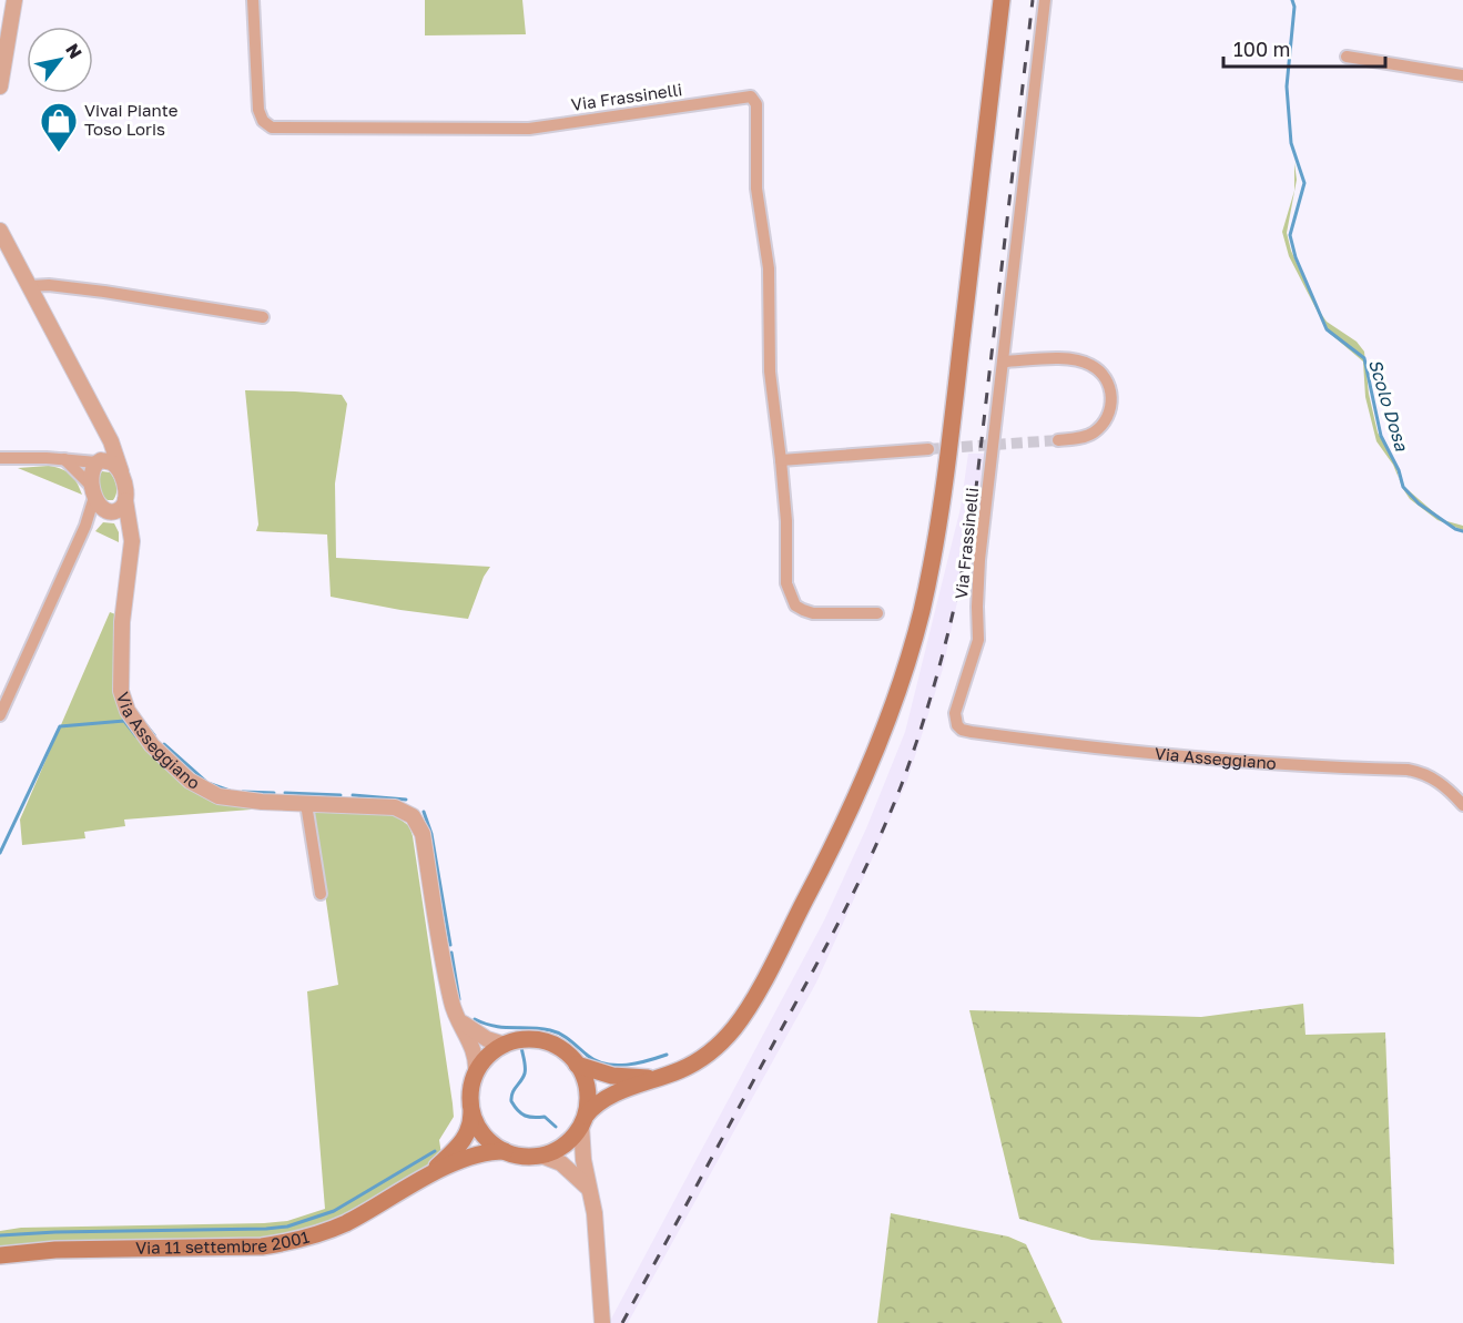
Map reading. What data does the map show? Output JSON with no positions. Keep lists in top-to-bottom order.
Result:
{
  "streets": {
    "main road": ["Via Asseggiano", "Via 11 settembre 2001"],
    "street": ["Via Frassinelli"]
  },
  "crossings": [
    ["Via Frassinelli", "Via Asseggiano"],
    ["Via Asseggiano", "Via 11 settembre 2001"]
  ],
  "water": ["Scolo Dosa"],
  "places": {
    "shop": ["Vivai Piante Toso Loris"]
  },
  "scale_bar": "100 m",
  "north": "top right"
}
